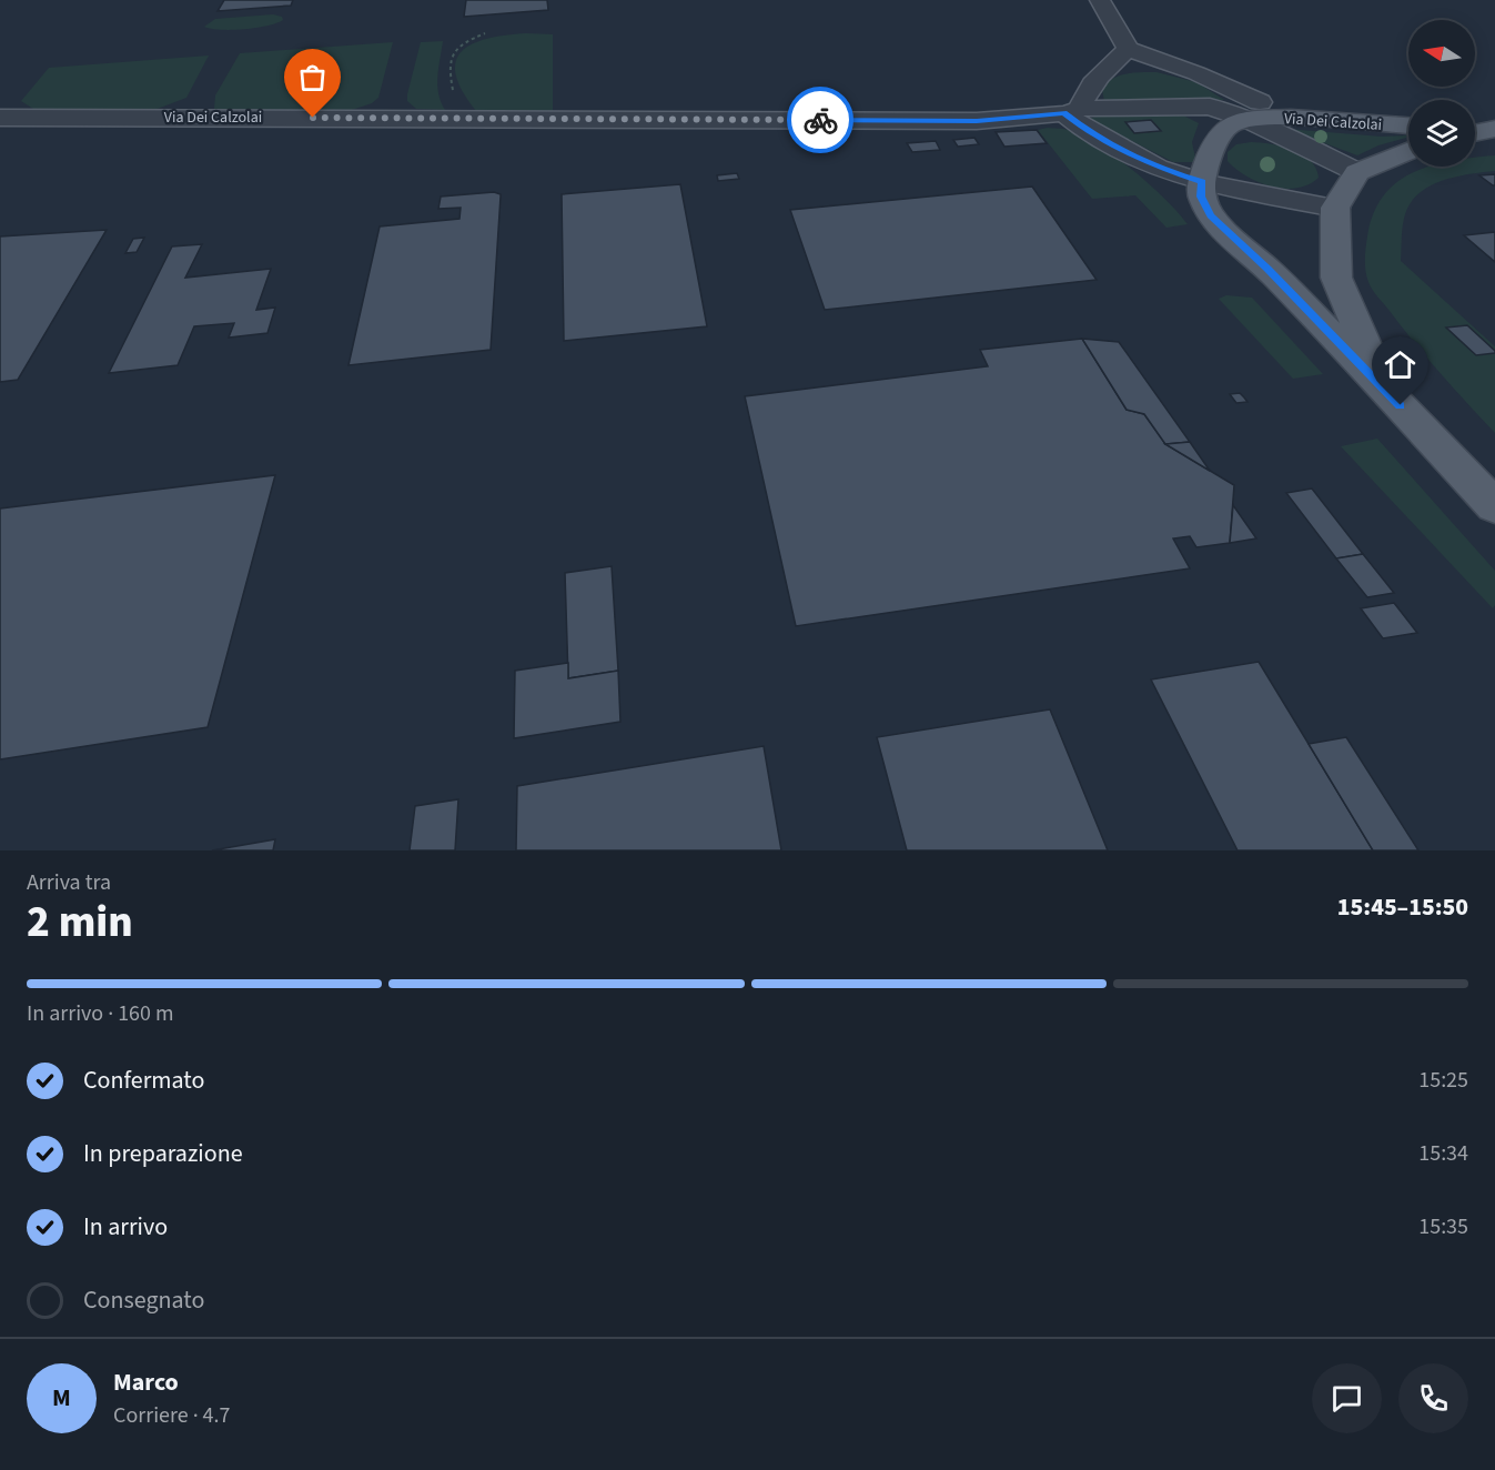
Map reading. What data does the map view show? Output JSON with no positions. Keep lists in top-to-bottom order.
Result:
{
  "streets": {
    "main road": ["Via Dei Calzolai"]
  },
  "north": "left",
  "page": {
    "heading": ["2 min", "Arriva tra", "15:45–15:50"],
    "panel": ["Marco", "Corriere · 4.7"],
    "bar": "In arrivo · 160 m",
    "list": [
      ["Confermato", "15:25"],
      ["In preparazione", "15:34"],
      ["In arrivo", "15:35"],
      "Consegnato"
    ],
    "round": "M"
  }
}
